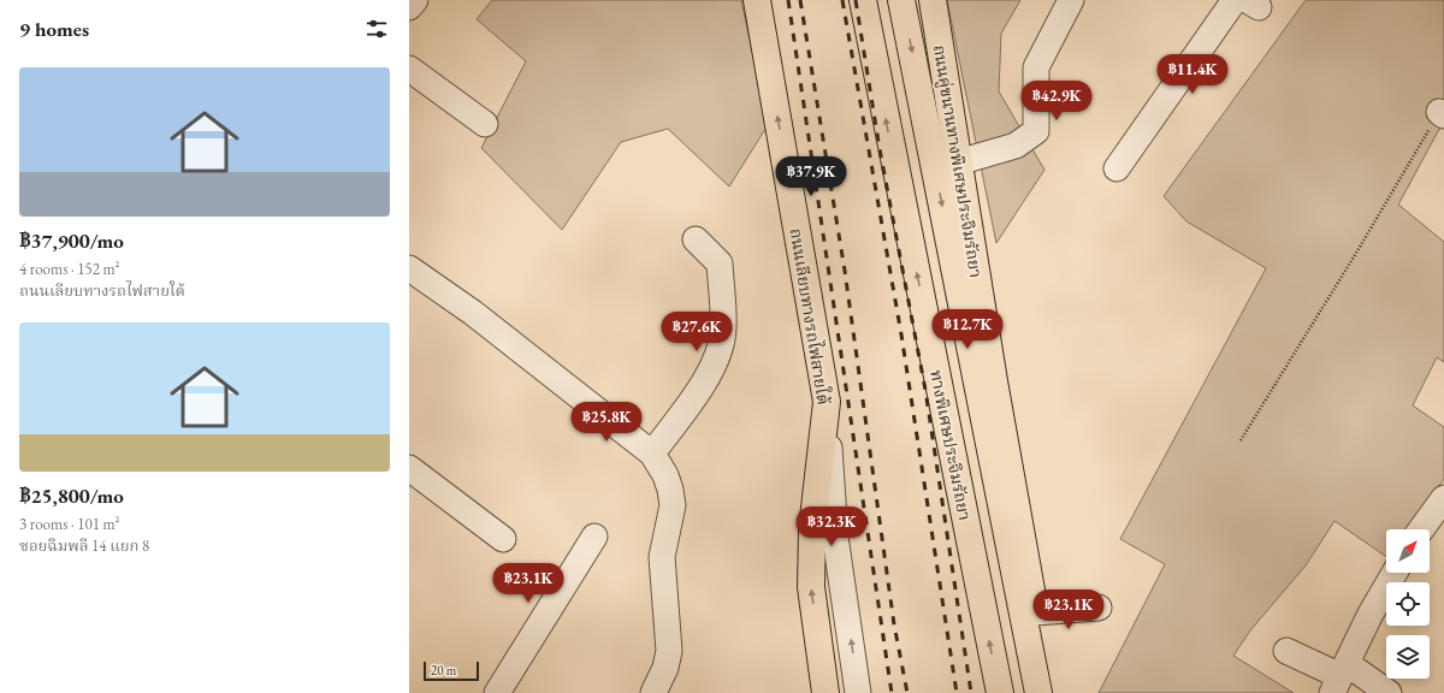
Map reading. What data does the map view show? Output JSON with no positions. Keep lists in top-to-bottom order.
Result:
{
  "streets": {
    "main road": ["ถนนคู่ขนานทางพิเศษประจิมรัถยา", "ถนนเลียบทางรถไฟสายใต้", "ทางพิเศษประจิมรัถยา"]
  },
  "scale_bar": "20 m",
  "north": "top right",
  "page": {
    "heading": "9 homes",
    "price": [
      "฿11.4K",
      "฿42.9K",
      "฿37.9K",
      "฿12.7K",
      "฿27.6K",
      "฿25.8K",
      "฿32.3K",
      "฿23.1K",
      "฿23.1K"
    ],
    "list": [
      {
        "name": "฿37,900/mo",
        "note": "4 rooms · 152 m² · ถนนเลียบทางรถไฟสายใต้"
      },
      {
        "name": "฿25,800/mo",
        "note": "3 rooms · 101 m² · ซอยฉิมพลี 14 แยก 8"
      }
    ],
    "scale": "20 m"
  }
}
